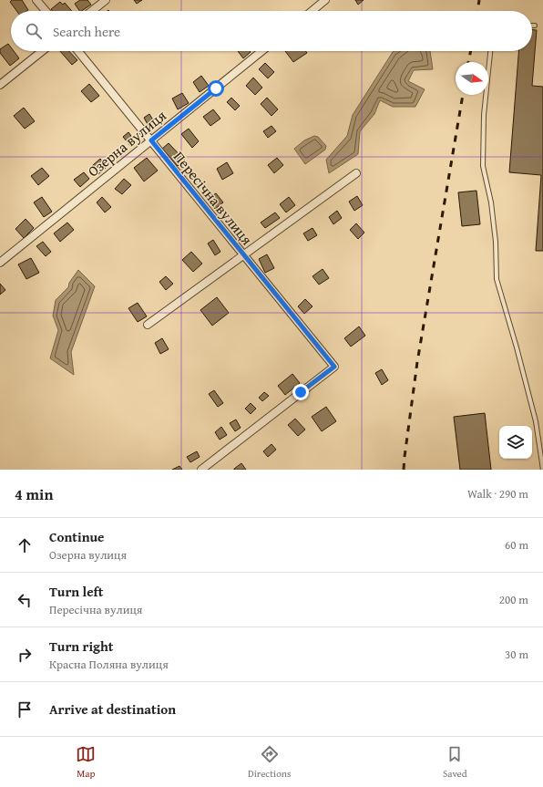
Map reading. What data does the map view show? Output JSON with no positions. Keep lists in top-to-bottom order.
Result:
{
  "streets": {
    "street": ["Озерна вулиця", "Пересічна вулиця"]
  },
  "crossings": [
    ["Озерна вулиця", "Пересічна вулиця"]
  ],
  "north": "right",
  "page": {
    "search": "Search here",
    "heading": ["4 min", "Walk · 290 m"],
    "list": [
      ["Continue", "Озерна вулиця", "60 m"],
      ["Turn left", "Пересічна вулиця", "200 m"],
      ["Turn right", "Красна Поляна вулиця", "30 m"],
      "Arrive at destination"
    ],
    "nav": ["Map", "Directions", "Saved"]
  }
}
